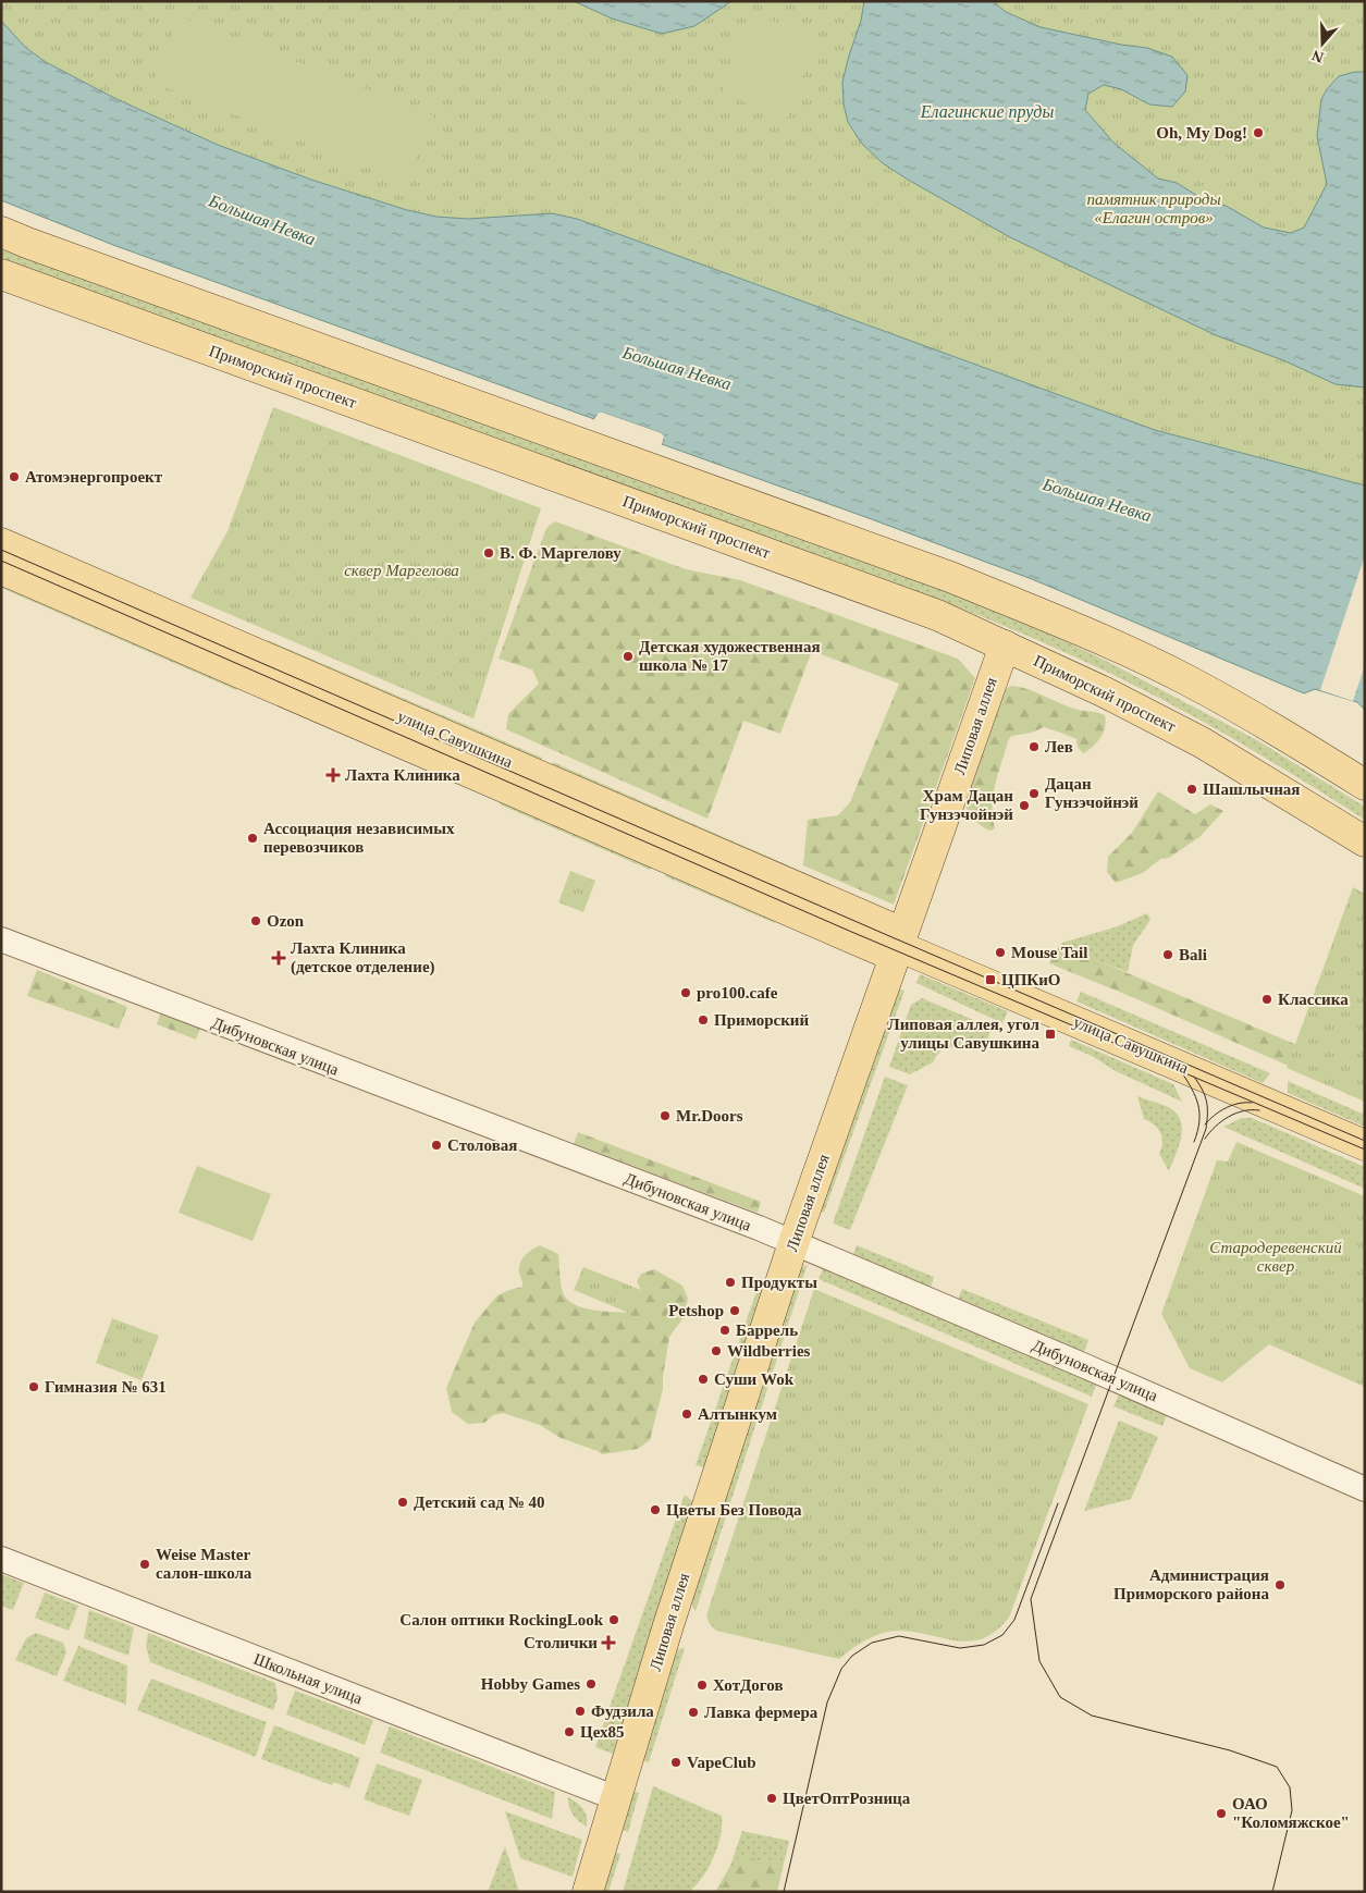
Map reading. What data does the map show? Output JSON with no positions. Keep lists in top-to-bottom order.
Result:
{
  "streets": {
    "main road": ["Приморский проспект", "Липовая аллея", "улица Савушкина"],
    "street": ["Дибуновская улица", "Школьная улица"]
  },
  "crossings": [
    ["Приморский проспект", "Липовая аллея"],
    ["Липовая аллея", "улица Савушкина"],
    ["Липовая аллея", "Дибуновская улица"],
    ["Липовая аллея", "Школьная улица"]
  ],
  "water": ["Елагинские пруды", "Большая Невка"],
  "parks": ["памятник природы «Елагин остров»", "сквер Маргелова", "Стародеревенский сквер"],
  "places": {
    "other": [
      "Oh, My Dog!",
      "Атомэнергопроект",
      "В. Ф. Маргелову",
      "Детская художественная школа № 17",
      "Лев",
      "Шашлычная",
      "Дацан Гунзэчойнэй",
      "Храм Дацан Гунзэчойнэй",
      "Ассоциация независимых перевозчиков",
      "Ozon",
      "Mouse Tail",
      "Bali",
      "pro100.cafe",
      "Классика",
      "Приморский",
      "Mr.Doors",
      "Столовая",
      "Продукты",
      "Petshop",
      "Баррель",
      "Wildberries",
      "Суши Wok",
      "Гимназия № 631",
      "Алтынкум",
      "Детский сад № 40",
      "Цветы Без Повода",
      "Weise Master салон-школа",
      "Администрация Приморского района",
      "Салон оптики RockingLook",
      "Hobby Games",
      "ХотДогов",
      "Фудзила",
      "Лавка фермера",
      "Цех85",
      "VapeClub",
      "ЦветОптРозница",
      "ОАО \"Коломяжское\""
    ],
    "health": ["Лахта Клиника", "Лахта Клиника (детское отделение)", "Столички"],
    "transit": ["ЦПКиО", "Липовая аллея, угол улицы Савушкина"]
  },
  "north": "bottom"
}
